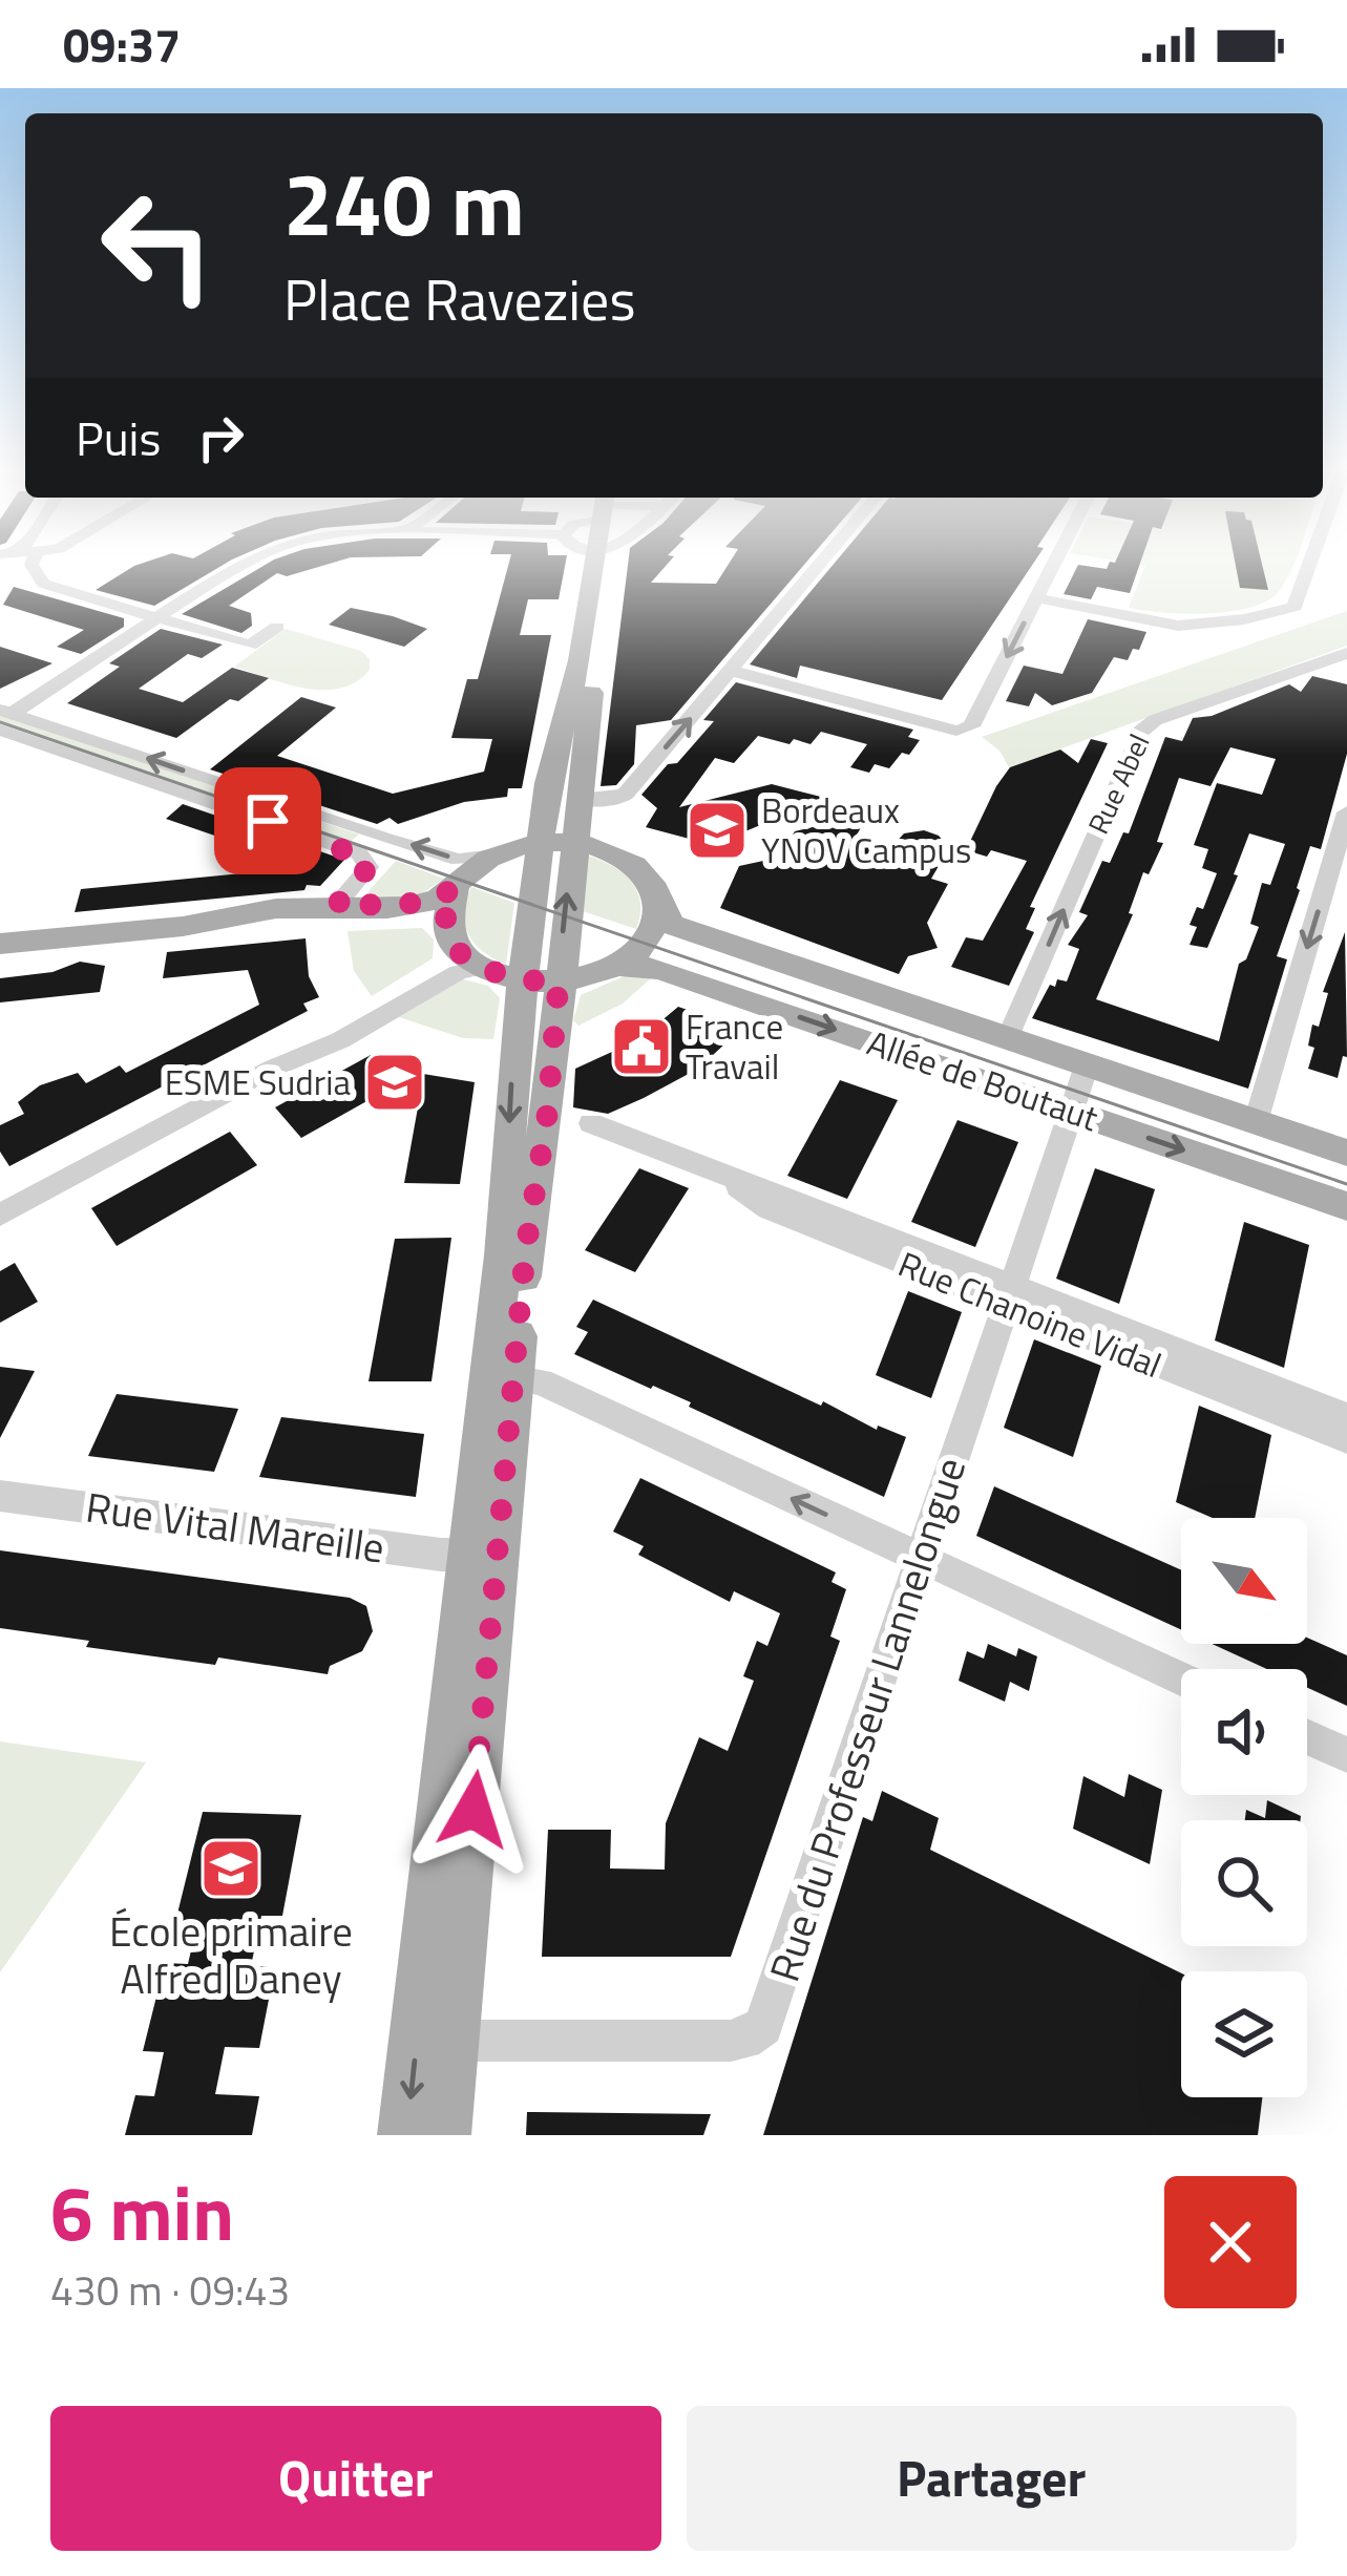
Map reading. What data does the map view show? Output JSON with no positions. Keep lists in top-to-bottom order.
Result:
{
  "streets": {
    "main road": ["Allée de Boutaut"],
    "street": [
      "Rue Abel",
      "Rue Chanoine Vidal",
      "Rue Vital Mareille",
      "Rue du Professeur Lannelongue"
    ]
  },
  "crossings": [
    ["Rue Abel", "Allée de Boutaut"],
    ["Allée de Boutaut", "Rue du Professeur Lannelongue"],
    ["Rue Chanoine Vidal", "Rue du Professeur Lannelongue"]
  ],
  "one_way": ["Rue Abel"],
  "places": {
    "school or university": ["Bordeaux YNOV Campus", "ESME Sudria", "École primaire Alfred Daney"],
    "public building": ["France Travail"]
  },
  "north": "bottom right",
  "page": {
    "status": "09:37",
    "turn": ["240 m", "Place Ravezies"],
    "then": "Puis",
    "heading": ["6 min", "430 m · 09:43"],
    "buttons": ["Quitter", "Partager"]
  }
}
